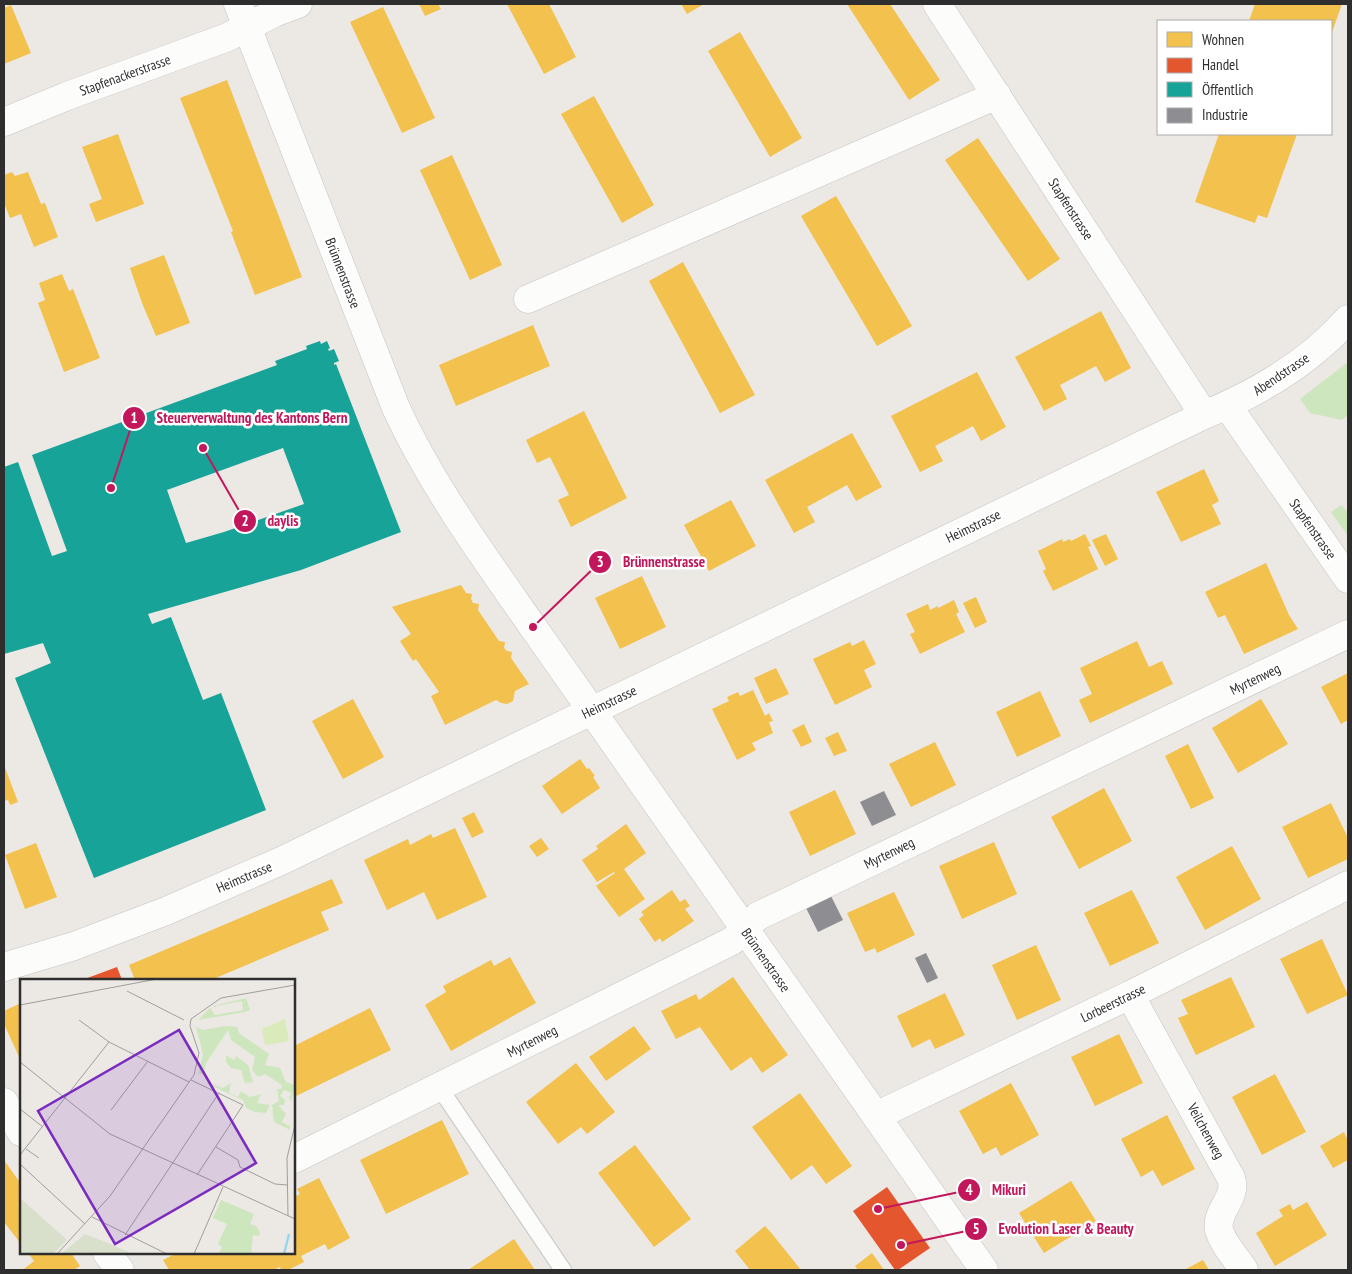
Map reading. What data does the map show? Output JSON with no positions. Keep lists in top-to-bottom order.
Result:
{
  "streets": {
    "street": [
      "Stapfenackerstrasse",
      "Stapfenstrasse",
      "Brünnenstrasse",
      "Abendstrasse",
      "Heimstrasse",
      "Myrtenweg",
      "Lorbeerstrasse",
      "Veilchenweg"
    ]
  },
  "crossings": [
    ["Stapfenackerstrasse", "Brünnenstrasse"],
    ["Stapfenstrasse", "Abendstrasse"],
    ["Stapfenstrasse", "Heimstrasse"],
    ["Brünnenstrasse", "Heimstrasse"],
    ["Brünnenstrasse", "Myrtenweg"],
    ["Brünnenstrasse", "Lorbeerstrasse"],
    ["Abendstrasse", "Heimstrasse"],
    ["Lorbeerstrasse", "Veilchenweg"]
  ],
  "places": [
    "daylis",
    "Steuerverwaltung des Kantons Bern",
    "Brünnenstrasse",
    "Mikuri",
    "Evolution Laser & Beauty"
  ],
  "legend": [
    "Wohnen",
    "Handel",
    "Öffentlich",
    "Industrie"
  ]
}
